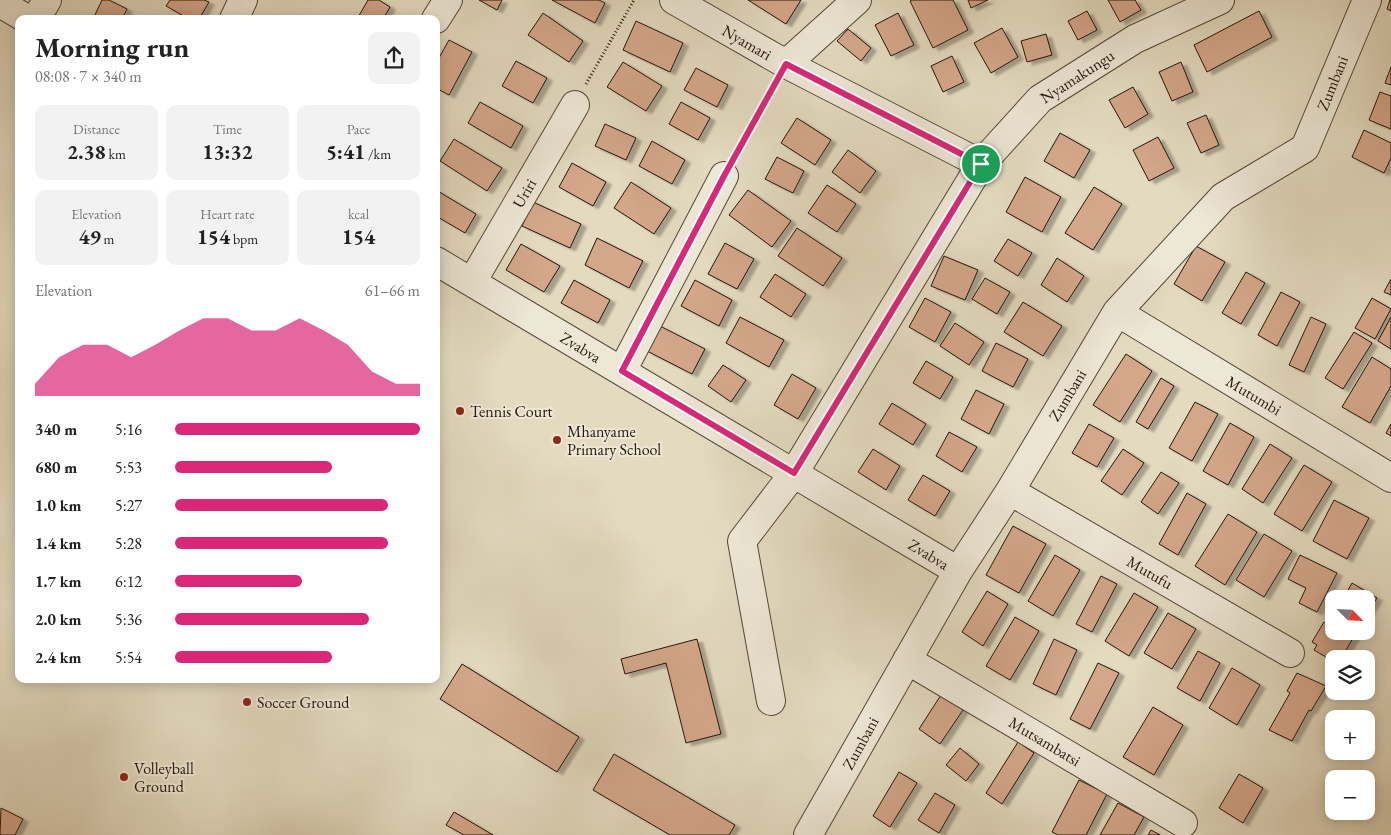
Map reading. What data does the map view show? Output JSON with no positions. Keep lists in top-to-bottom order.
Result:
{
  "streets": {
    "street": [
      "Nyamari",
      "Nyamakungu",
      "Zumbani",
      "Uriri",
      "Zvabva",
      "Mutumbi",
      "Mutufu",
      "Mutsambatsi"
    ]
  },
  "crossings": [
    ["Nyamari", "Nyamakungu"],
    ["Nyamakungu", "Zvabva"],
    ["Zumbani", "Zvabva"],
    ["Zumbani", "Mutumbi"],
    ["Zumbani", "Mutufu"],
    ["Zumbani", "Mutsambatsi"],
    ["Uriri", "Zvabva"]
  ],
  "places": [
    "Tennis Court",
    "Mhanyame Primary School",
    "Soccer Ground",
    "Volleyball Ground"
  ],
  "north": "bottom right",
  "page": {
    "heading": ["Morning run", "08:08 · 7 × 340 m"],
    "stats": [
      ["Distance", "2.38 km"],
      ["Time", "13:32"],
      ["Pace", "5:41 /km"],
      ["Elevation", "49 m"],
      ["Heart rate", "154 bpm"],
      ["kcal", "154"]
    ],
    "chart": ["Elevation", "61–66 m"],
    "list": [
      {
        "name": "340 m",
        "note": "5:16"
      },
      {
        "name": "680 m",
        "note": "5:53"
      },
      {
        "name": "1.0 km",
        "note": "5:27"
      },
      {
        "name": "1.4 km",
        "note": "5:28"
      },
      {
        "name": "1.7 km",
        "note": "6:12"
      },
      {
        "name": "2.0 km",
        "note": "5:36"
      },
      {
        "name": "2.4 km",
        "note": "5:54"
      }
    ],
    "map_buttons": ["+", "−"]
  }
}
